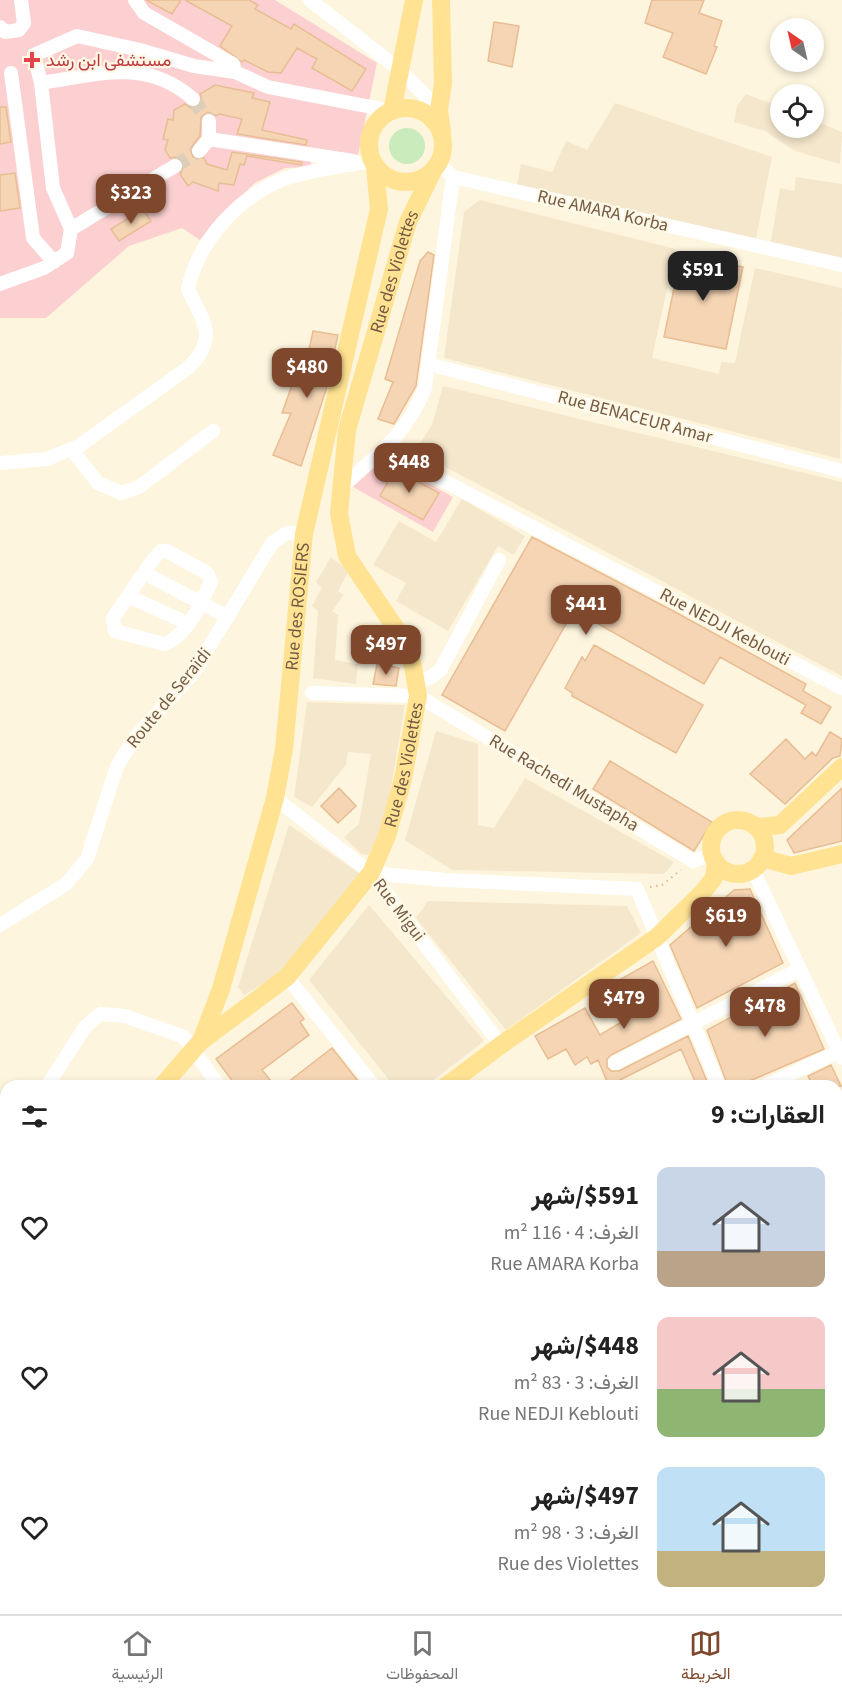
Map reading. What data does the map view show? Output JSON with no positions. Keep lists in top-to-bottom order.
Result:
{
  "streets": {
    "main road": ["Rue des Violettes", "Rue des ROSIERS"],
    "street": [
      "Rue AMARA Korba",
      "Rue BENACEUR Amar",
      "Rue NEDJI Keblouti",
      "Route de Seraïdi",
      "Rue Rachedi Mustapha",
      "Rue Migui"
    ]
  },
  "crossings": [
    ["Rue des Violettes", "Rue des ROSIERS"],
    ["Rue des Violettes", "Rue Rachedi Mustapha"],
    ["Rue des Violettes", "Rue Migui"],
    ["Rue des ROSIERS", "Route de Seraïdi"],
    ["Rue des ROSIERS", "Rue Migui"]
  ],
  "places": {
    "health": ["مستشفى ابن رشد"]
  },
  "north": "top left",
  "page": {
    "price": [
      "$323",
      "$591",
      "$480",
      "$448",
      "$441",
      "$497",
      "$619",
      "$479",
      "$478"
    ],
    "heading": "العقارات: 9",
    "list": [
      {
        "name": "$591/شهر",
        "note": "الغرف: 4 · 116 m² · Rue AMARA Korba"
      },
      {
        "name": "$448/شهر",
        "note": "الغرف: 3 · 83 m² · Rue NEDJI Keblouti"
      },
      {
        "name": "$497/شهر",
        "note": "الغرف: 3 · 98 m² · Rue des Violettes"
      }
    ],
    "tabs": ["الخريطة", "المحفوظات", "الرئيسية"]
  }
}
